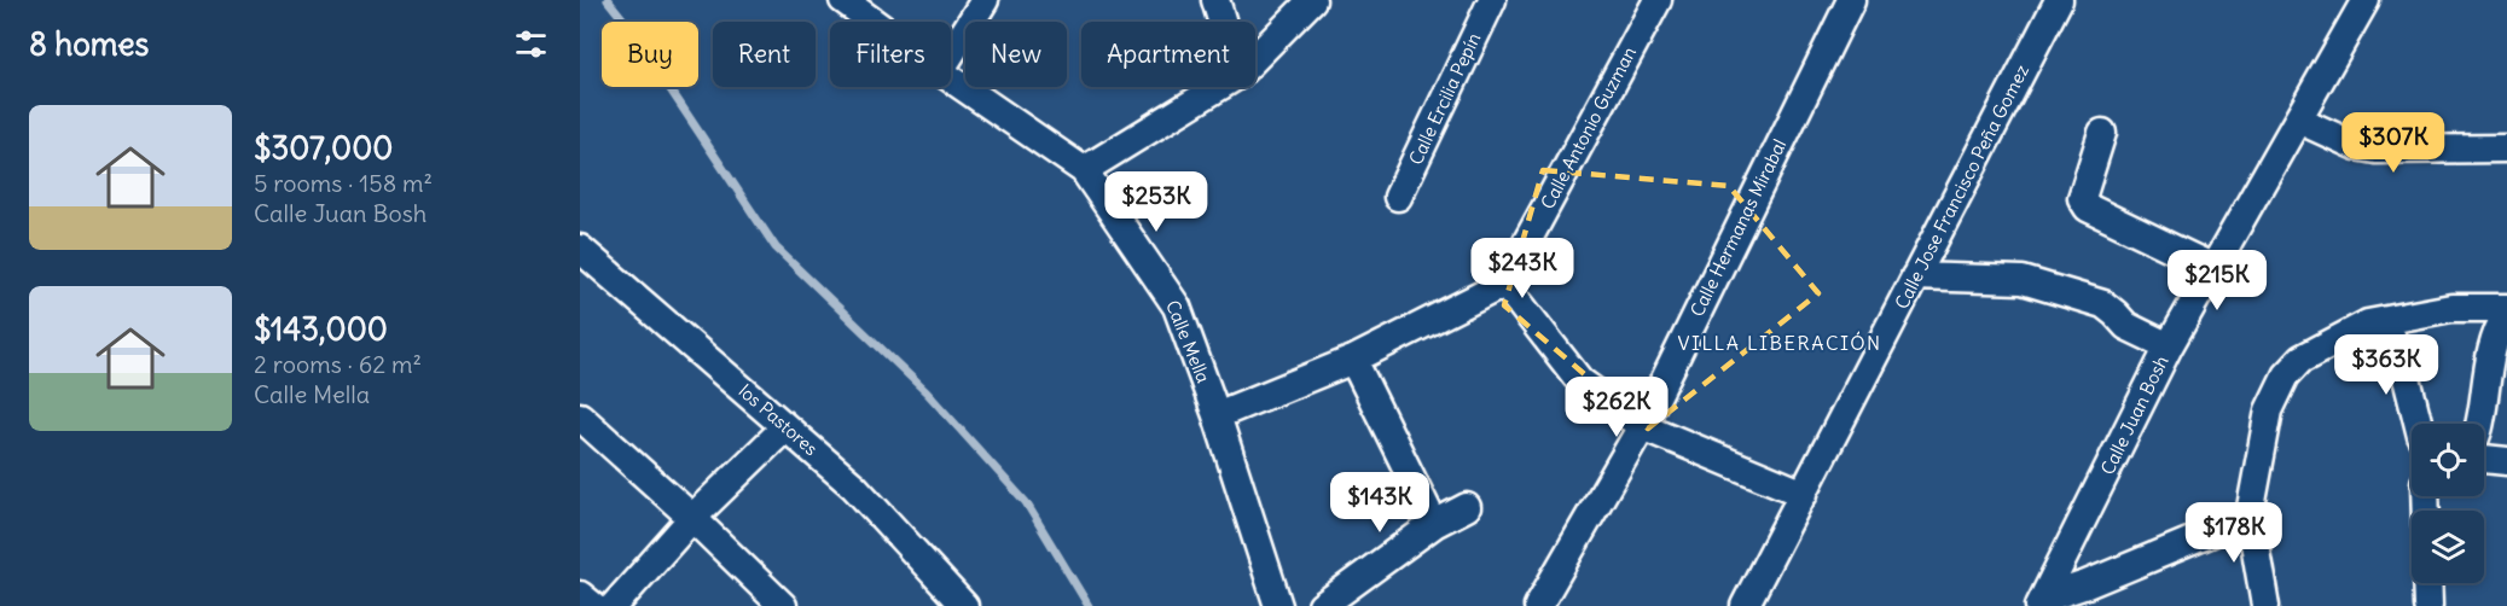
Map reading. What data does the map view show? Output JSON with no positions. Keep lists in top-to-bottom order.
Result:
{
  "streets": {
    "street": [
      "Calle Ercilia Pepín",
      "Calle Antonio Guzman",
      "Calle Jose Francisco Peña Gomez",
      "Calle Hermanas Mirabal",
      "Calle Mella",
      "Calle Juan Bosh",
      "los Pastores"
    ]
  },
  "districts": ["VILLA LIBERACIÓN"],
  "page": {
    "heading": "8 homes",
    "chip": [
      "Buy",
      "Rent",
      "Filters",
      "New",
      "Apartment"
    ],
    "list": [
      {
        "name": "$307,000",
        "note": "5 rooms · 158 m² · Calle Juan Bosh"
      },
      {
        "name": "$143,000",
        "note": "2 rooms · 62 m² · Calle Mella"
      }
    ],
    "price": [
      "$307K",
      "$253K",
      "$243K",
      "$215K",
      "$363K",
      "$262K",
      "$143K",
      "$178K"
    ]
  }
}
